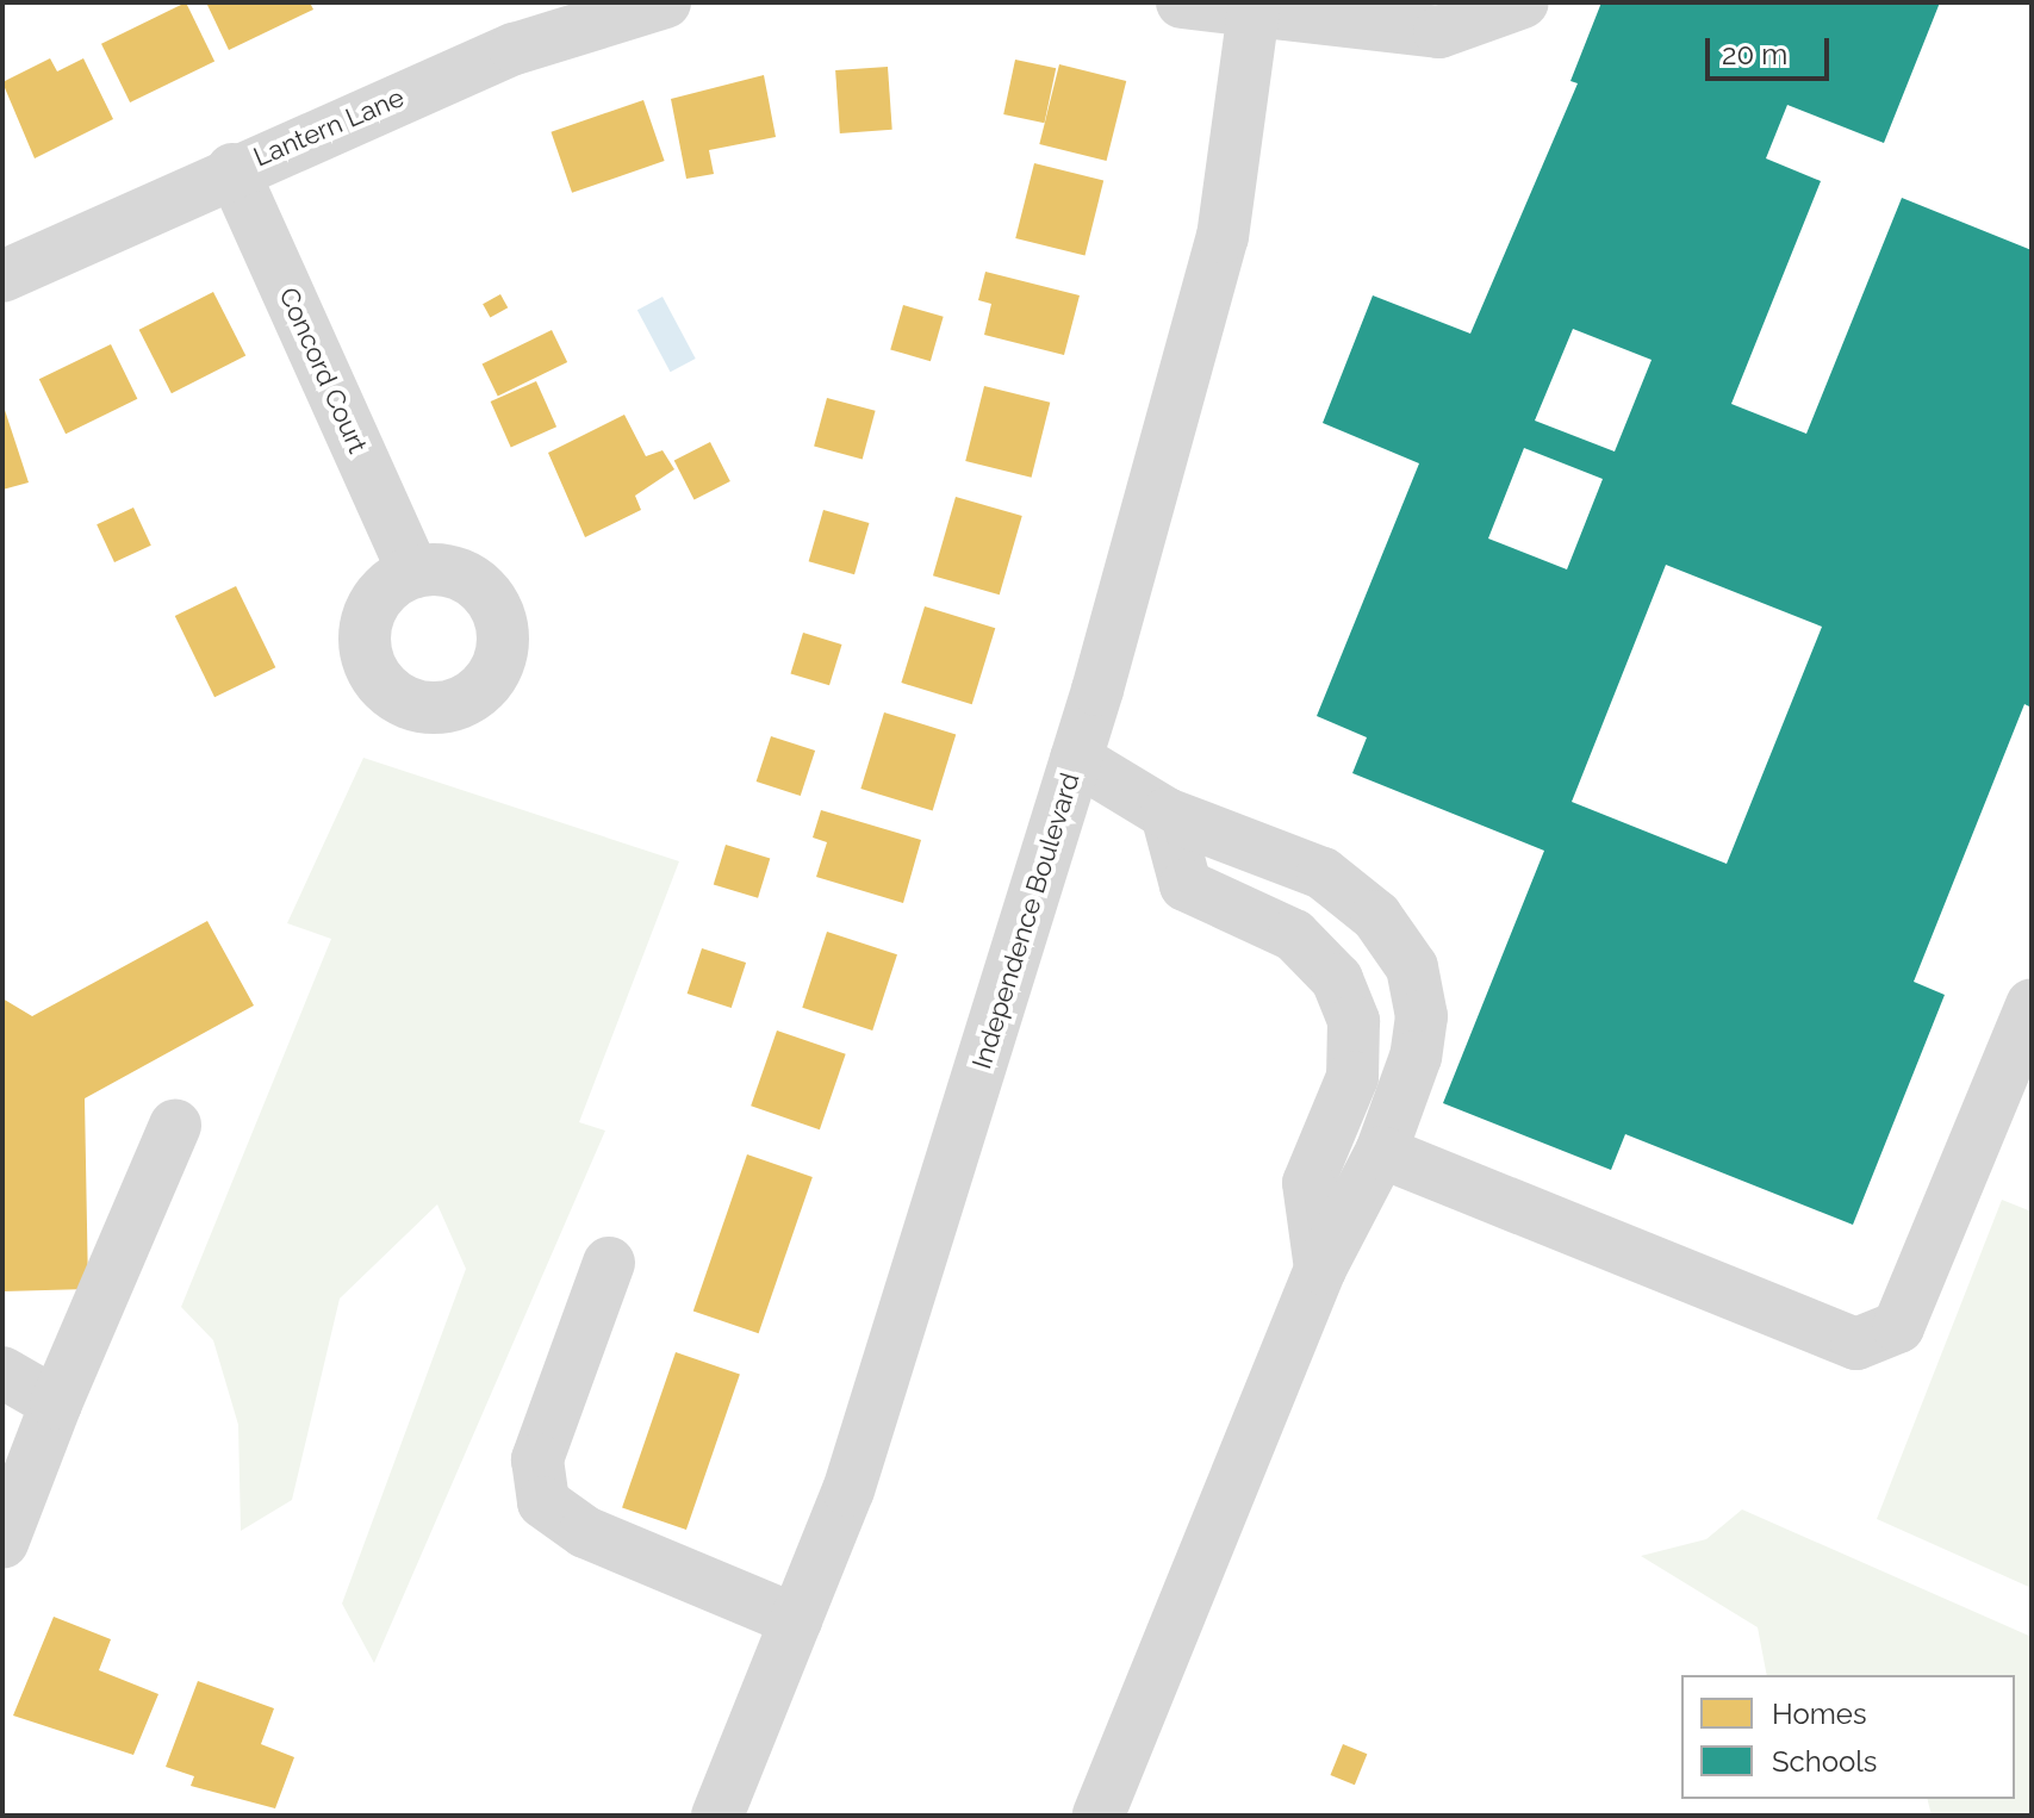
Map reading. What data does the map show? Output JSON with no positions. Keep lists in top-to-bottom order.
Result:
{
  "streets": {
    "street": ["Lantern Lane", "Concord Court", "Independence Boulevard"]
  },
  "crossings": [
    ["Lantern Lane", "Concord Court"]
  ],
  "legend": ["Homes", "Schools"],
  "scale_bar": "20 m"
}
